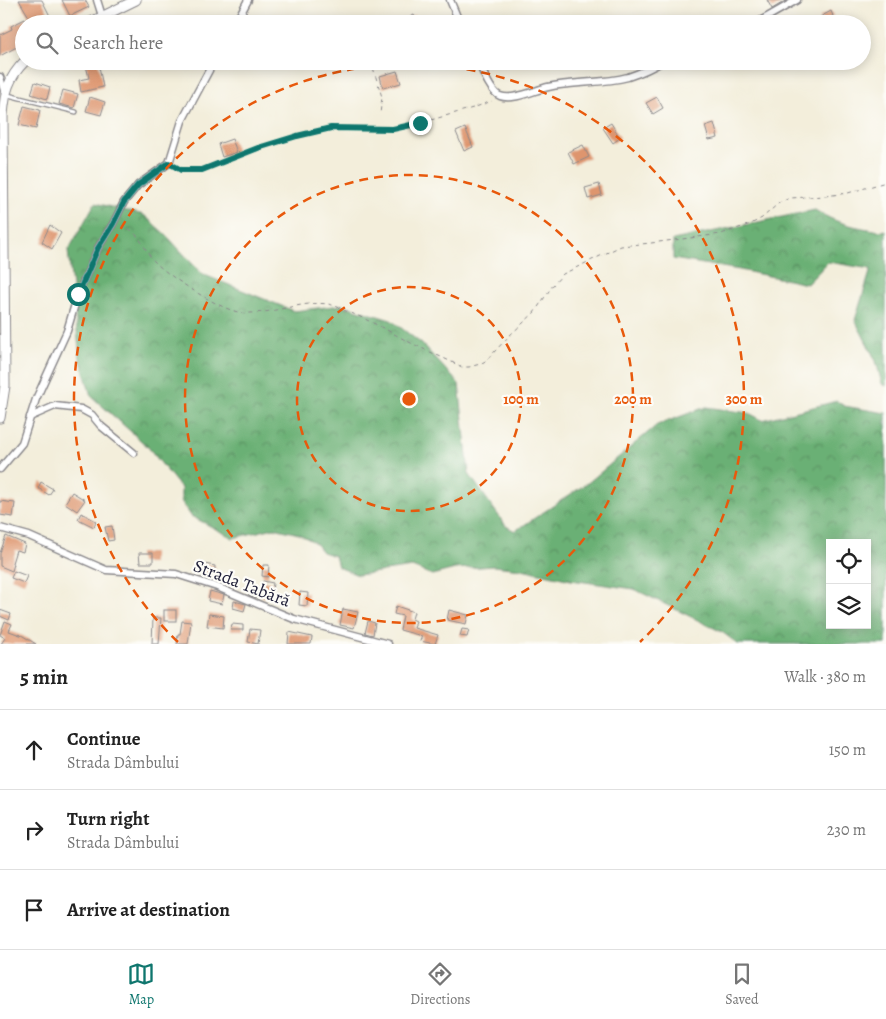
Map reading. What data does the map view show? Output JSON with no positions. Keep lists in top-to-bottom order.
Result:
{
  "streets": {
    "street": ["Strada Tabără"]
  },
  "page": {
    "search": "Search here",
    "heading": ["5 min", "Walk · 380 m"],
    "list": [
      ["Continue", "Strada Dâmbului", "150 m"],
      ["Turn right", "Strada Dâmbului", "230 m"],
      "Arrive at destination"
    ],
    "nav": ["Map", "Directions", "Saved"]
  },
  "rings": ["100 m", "200 m", "300 m"]
}
